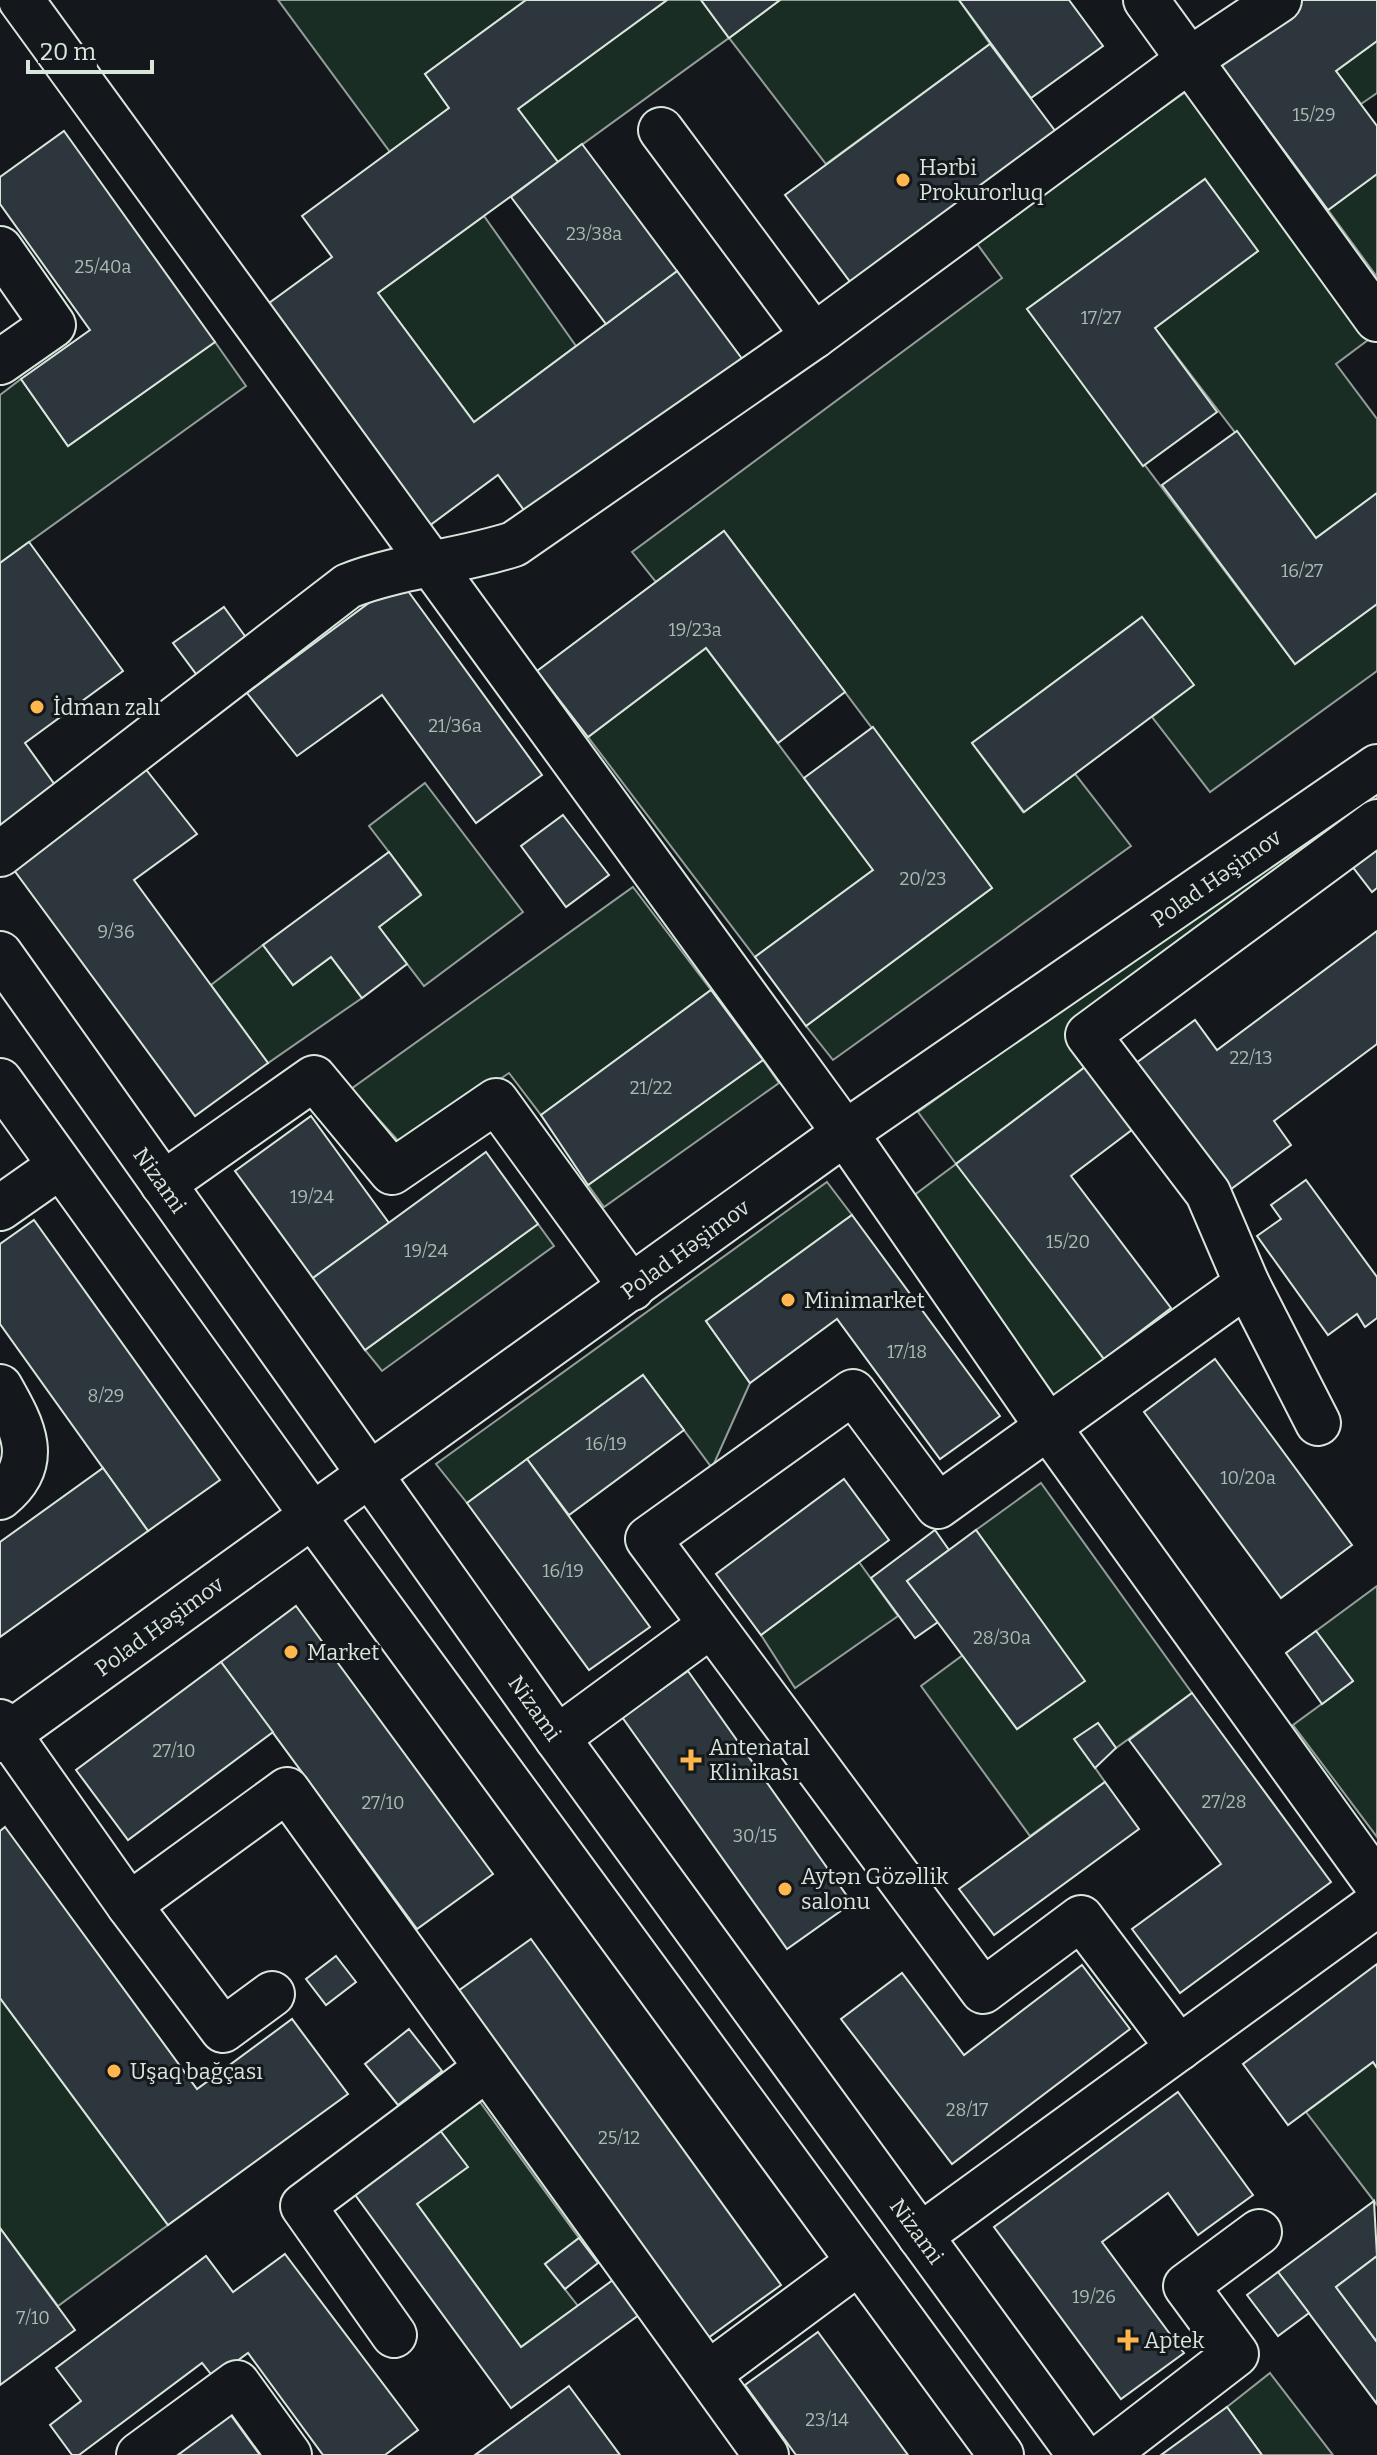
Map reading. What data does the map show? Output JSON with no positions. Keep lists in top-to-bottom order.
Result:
{
  "streets": {
    "street": ["Polad Həşimov", "Nizami"]
  },
  "crossings": [
    ["Polad Həşimov", "Nizami"]
  ],
  "places": {
    "other": [
      "Hərbi Prokurorluq",
      "İdman zalı",
      "Minimarket",
      "Market",
      "Aytən Gözəllik salonu",
      "Uşaq bağçası"
    ],
    "health": ["Antenatal Klinikası", "Aptek"]
  },
  "house_numbers": [
    "15/29",
    "23/38a",
    "25/40a",
    "17/27",
    "16/27",
    "19/23a",
    "21/36a",
    "20/23",
    "9/36",
    "22/13",
    "21/22",
    "19/24",
    "15/20",
    "19/24",
    "17/18",
    "8/29",
    "16/19",
    "10/20a",
    "16/19",
    "28/30a",
    "27/10",
    "27/28",
    "27/10",
    "30/15",
    "28/17",
    "25/12",
    "19/26",
    "7/10",
    "23/14"
  ],
  "scale_bar": "20 m"
}
